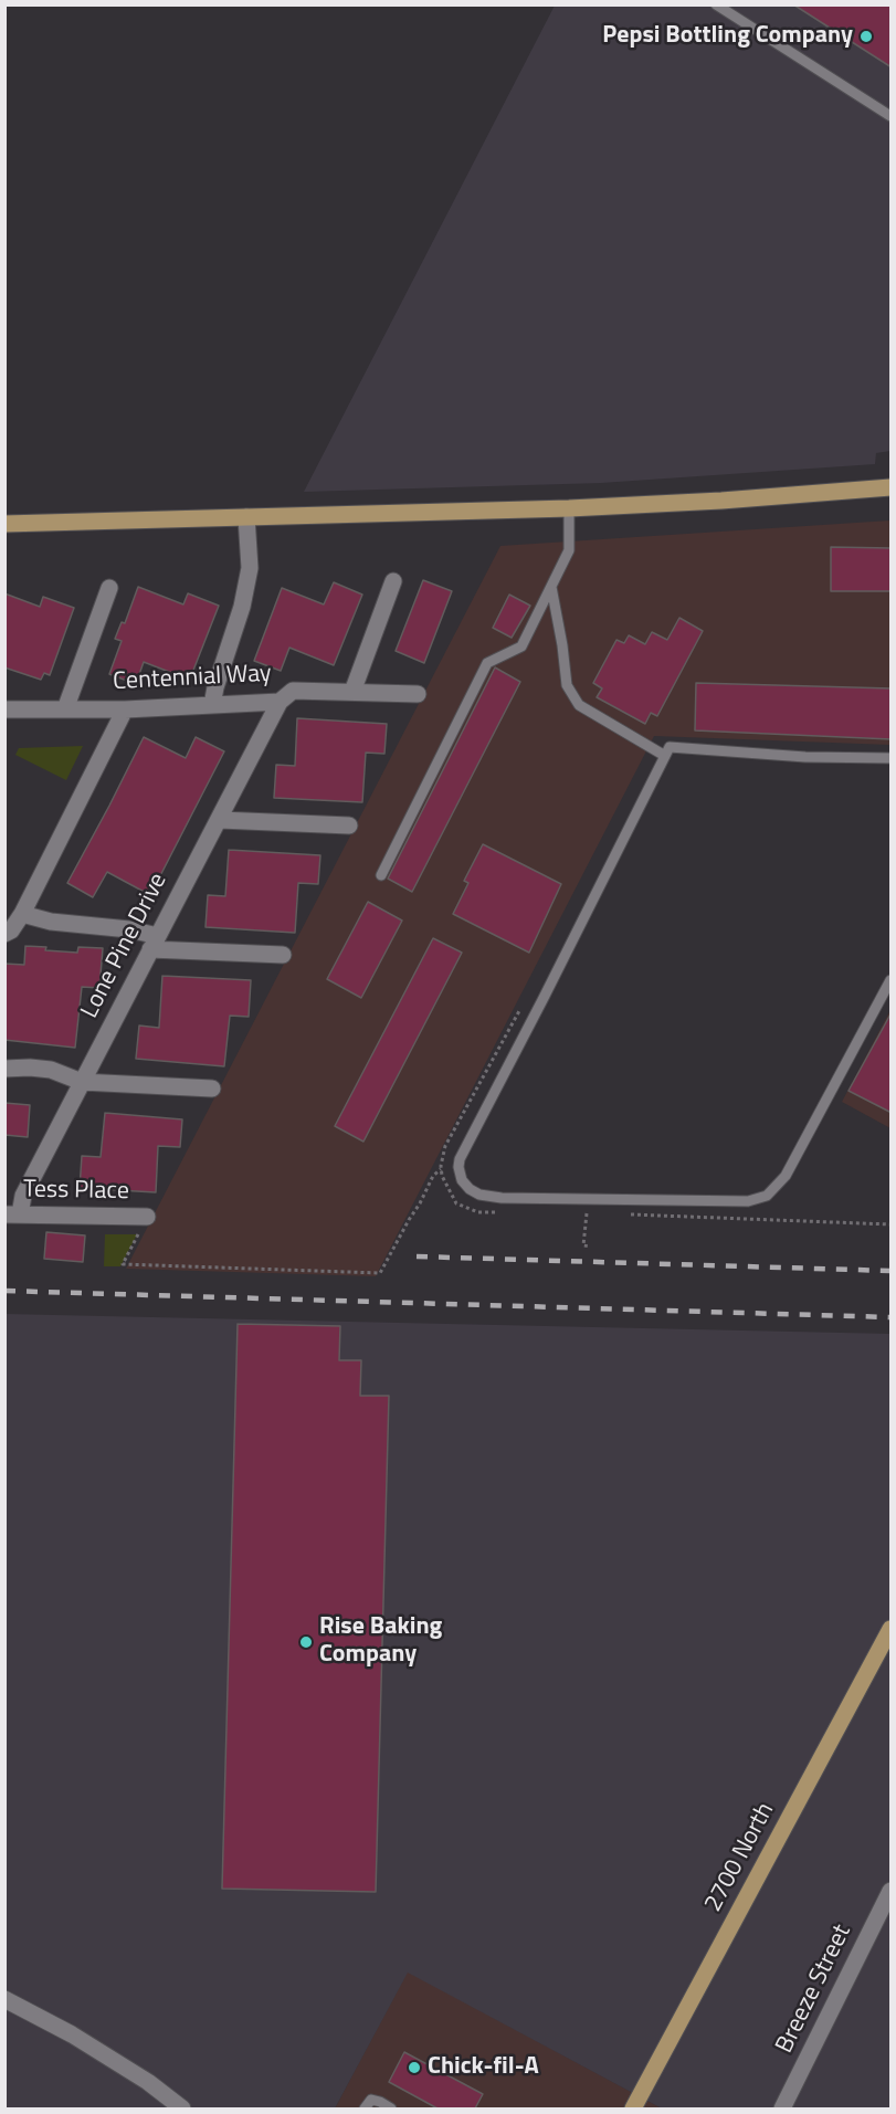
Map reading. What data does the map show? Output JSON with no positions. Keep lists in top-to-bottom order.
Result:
{
  "streets": {
    "main road": ["2700 North"],
    "street": [
      "Centennial Way",
      "Lone Pine Drive",
      "Tess Place",
      "Breeze Street"
    ]
  },
  "crossings": [
    ["Centennial Way", "Lone Pine Drive"],
    ["Lone Pine Drive", "Tess Place"]
  ],
  "places": ["Pepsi Bottling Company", "Rise Baking Company", "Chick-fil-A"]
}
